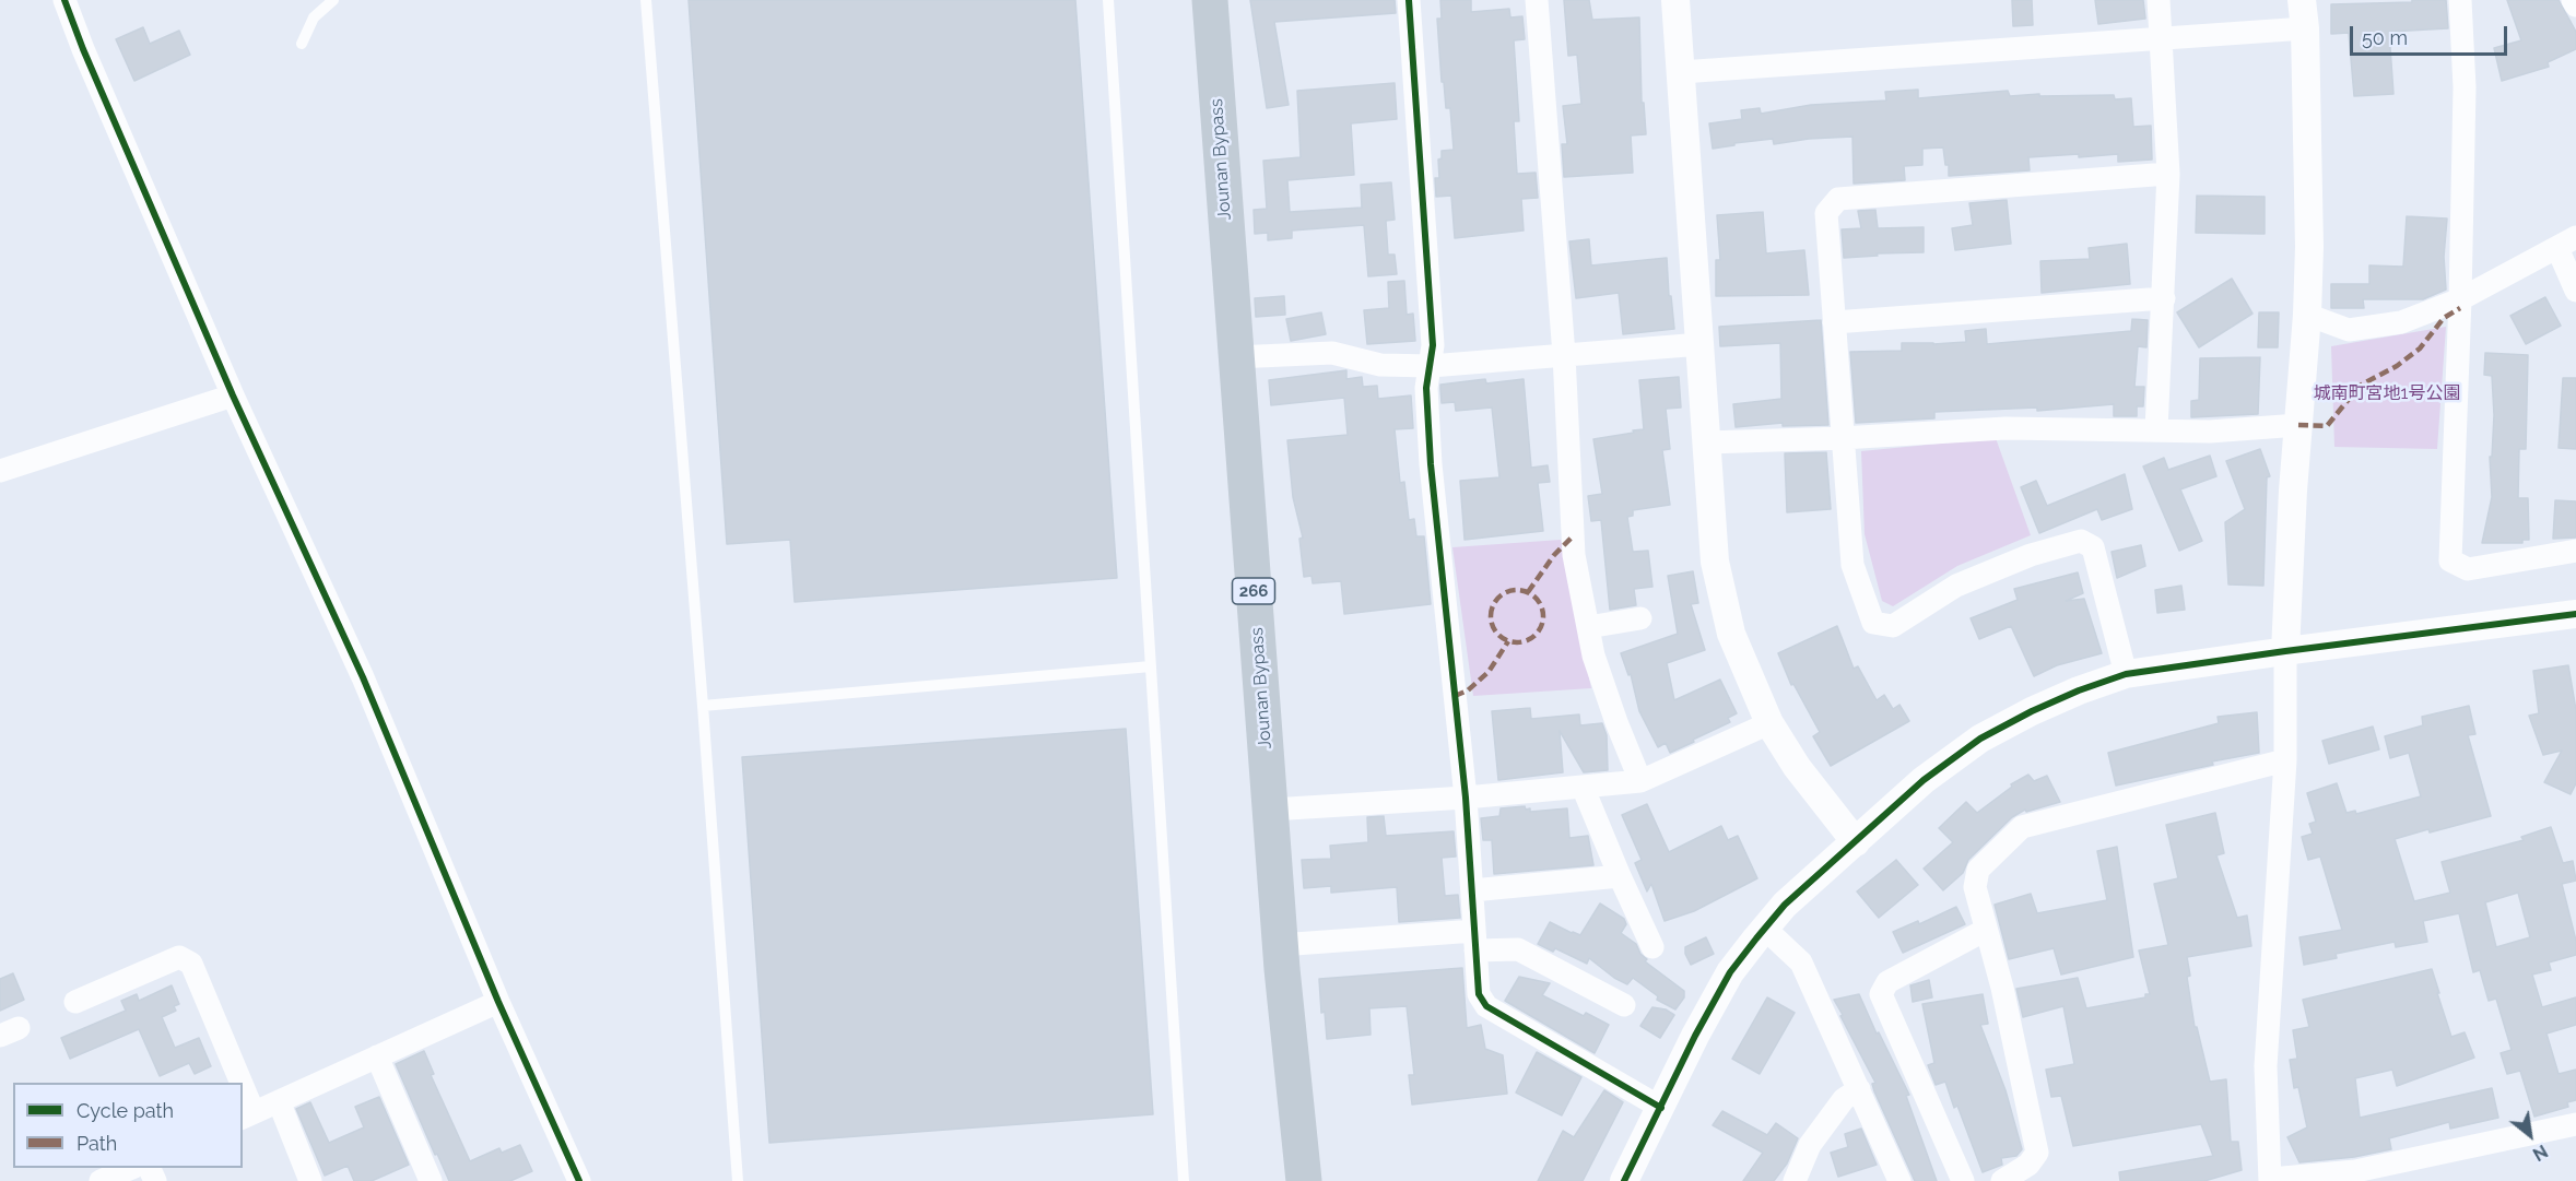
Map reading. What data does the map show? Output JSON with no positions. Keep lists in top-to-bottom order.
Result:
{
  "streets": {
    "highway": ["Jounan Bypass", "266"]
  },
  "parks": ["城南町宮地1号公園"],
  "legend": ["Cycle path", "Path"],
  "scale_bar": "50 m",
  "north": "bottom right"
}
